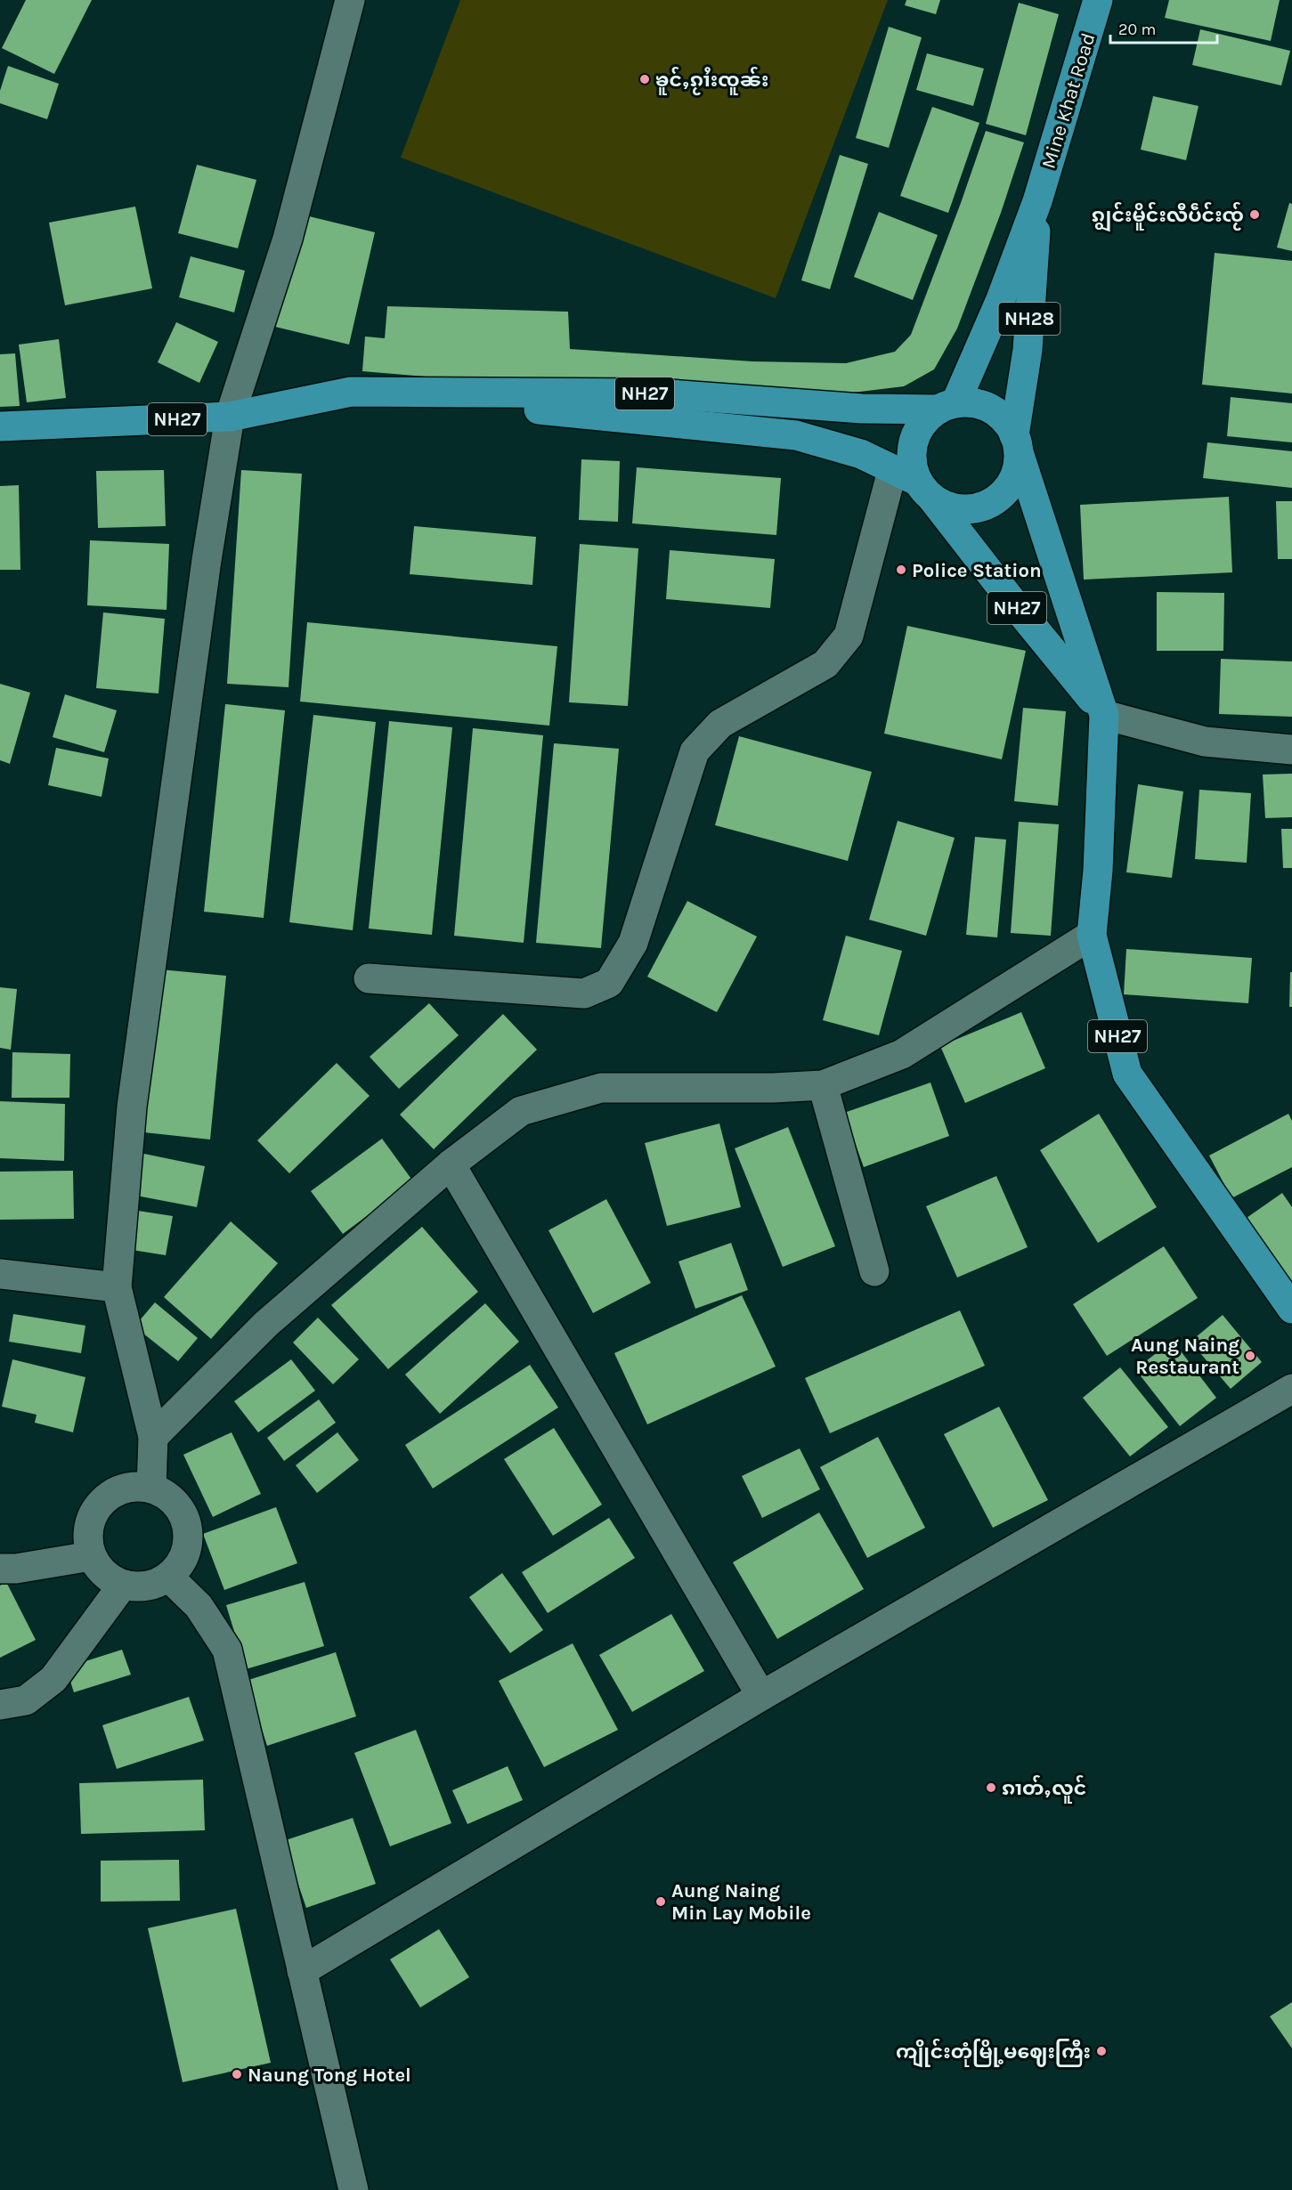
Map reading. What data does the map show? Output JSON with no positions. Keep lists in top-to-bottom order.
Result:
{
  "streets": {
    "highway": ["Mine Khat Road", "NH28", "NH27"]
  },
  "crossings": [
    ["Mine Khat Road", "NH27"]
  ],
  "places": [
    "ၶူင်ႇၵႂၢႆးၸူၼ်း",
    "ၵျွင်းမိူင်းလီပဵင်းၸႂ်",
    "Police Station",
    "Aung Naing Restaurant",
    "ၵၢတ်ႇလူင်",
    "Aung Naing Min Lay Mobile",
    "ကျိုင်းတုံမြို့မ‌ဈေးကြီး",
    "Naung Tong Hotel"
  ],
  "scale_bar": "20 m"
}
